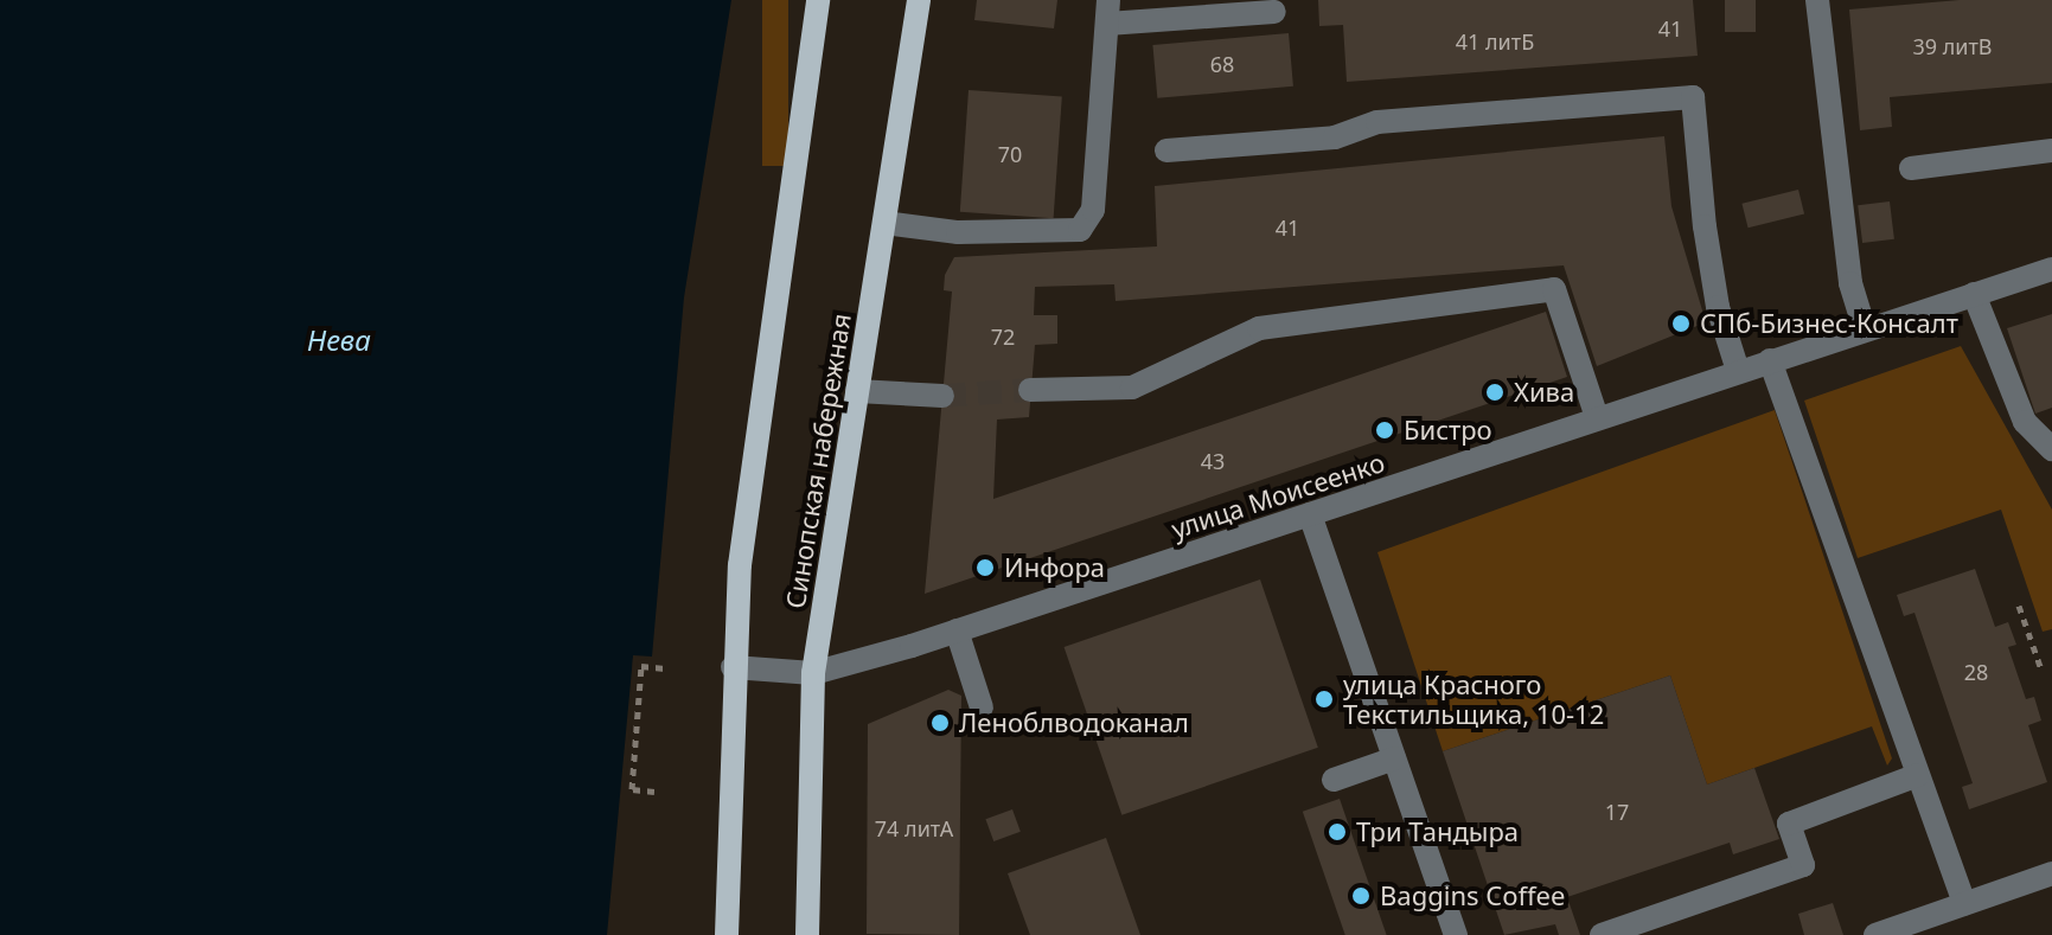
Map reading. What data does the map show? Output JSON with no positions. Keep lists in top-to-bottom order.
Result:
{
  "streets": {
    "main road": ["Синопская набережная"],
    "street": ["улица Моисеенко"]
  },
  "crossings": [
    ["Синопская набережная", "улица Моисеенко"]
  ],
  "water": ["Нева"],
  "places": [
    "СПб-Бизнес-Консалт",
    "Хива",
    "Бистро",
    "Инфора",
    "улица Красного Текстильщика, 10-12",
    "Леноблводоканал",
    "Три Тандыра",
    "Baggins Coffee"
  ],
  "house_numbers": [
    "41",
    "41 литБ",
    "39 литВ",
    "68",
    "70",
    "41",
    "72",
    "43",
    "28",
    "17",
    "74 литА"
  ]
}
